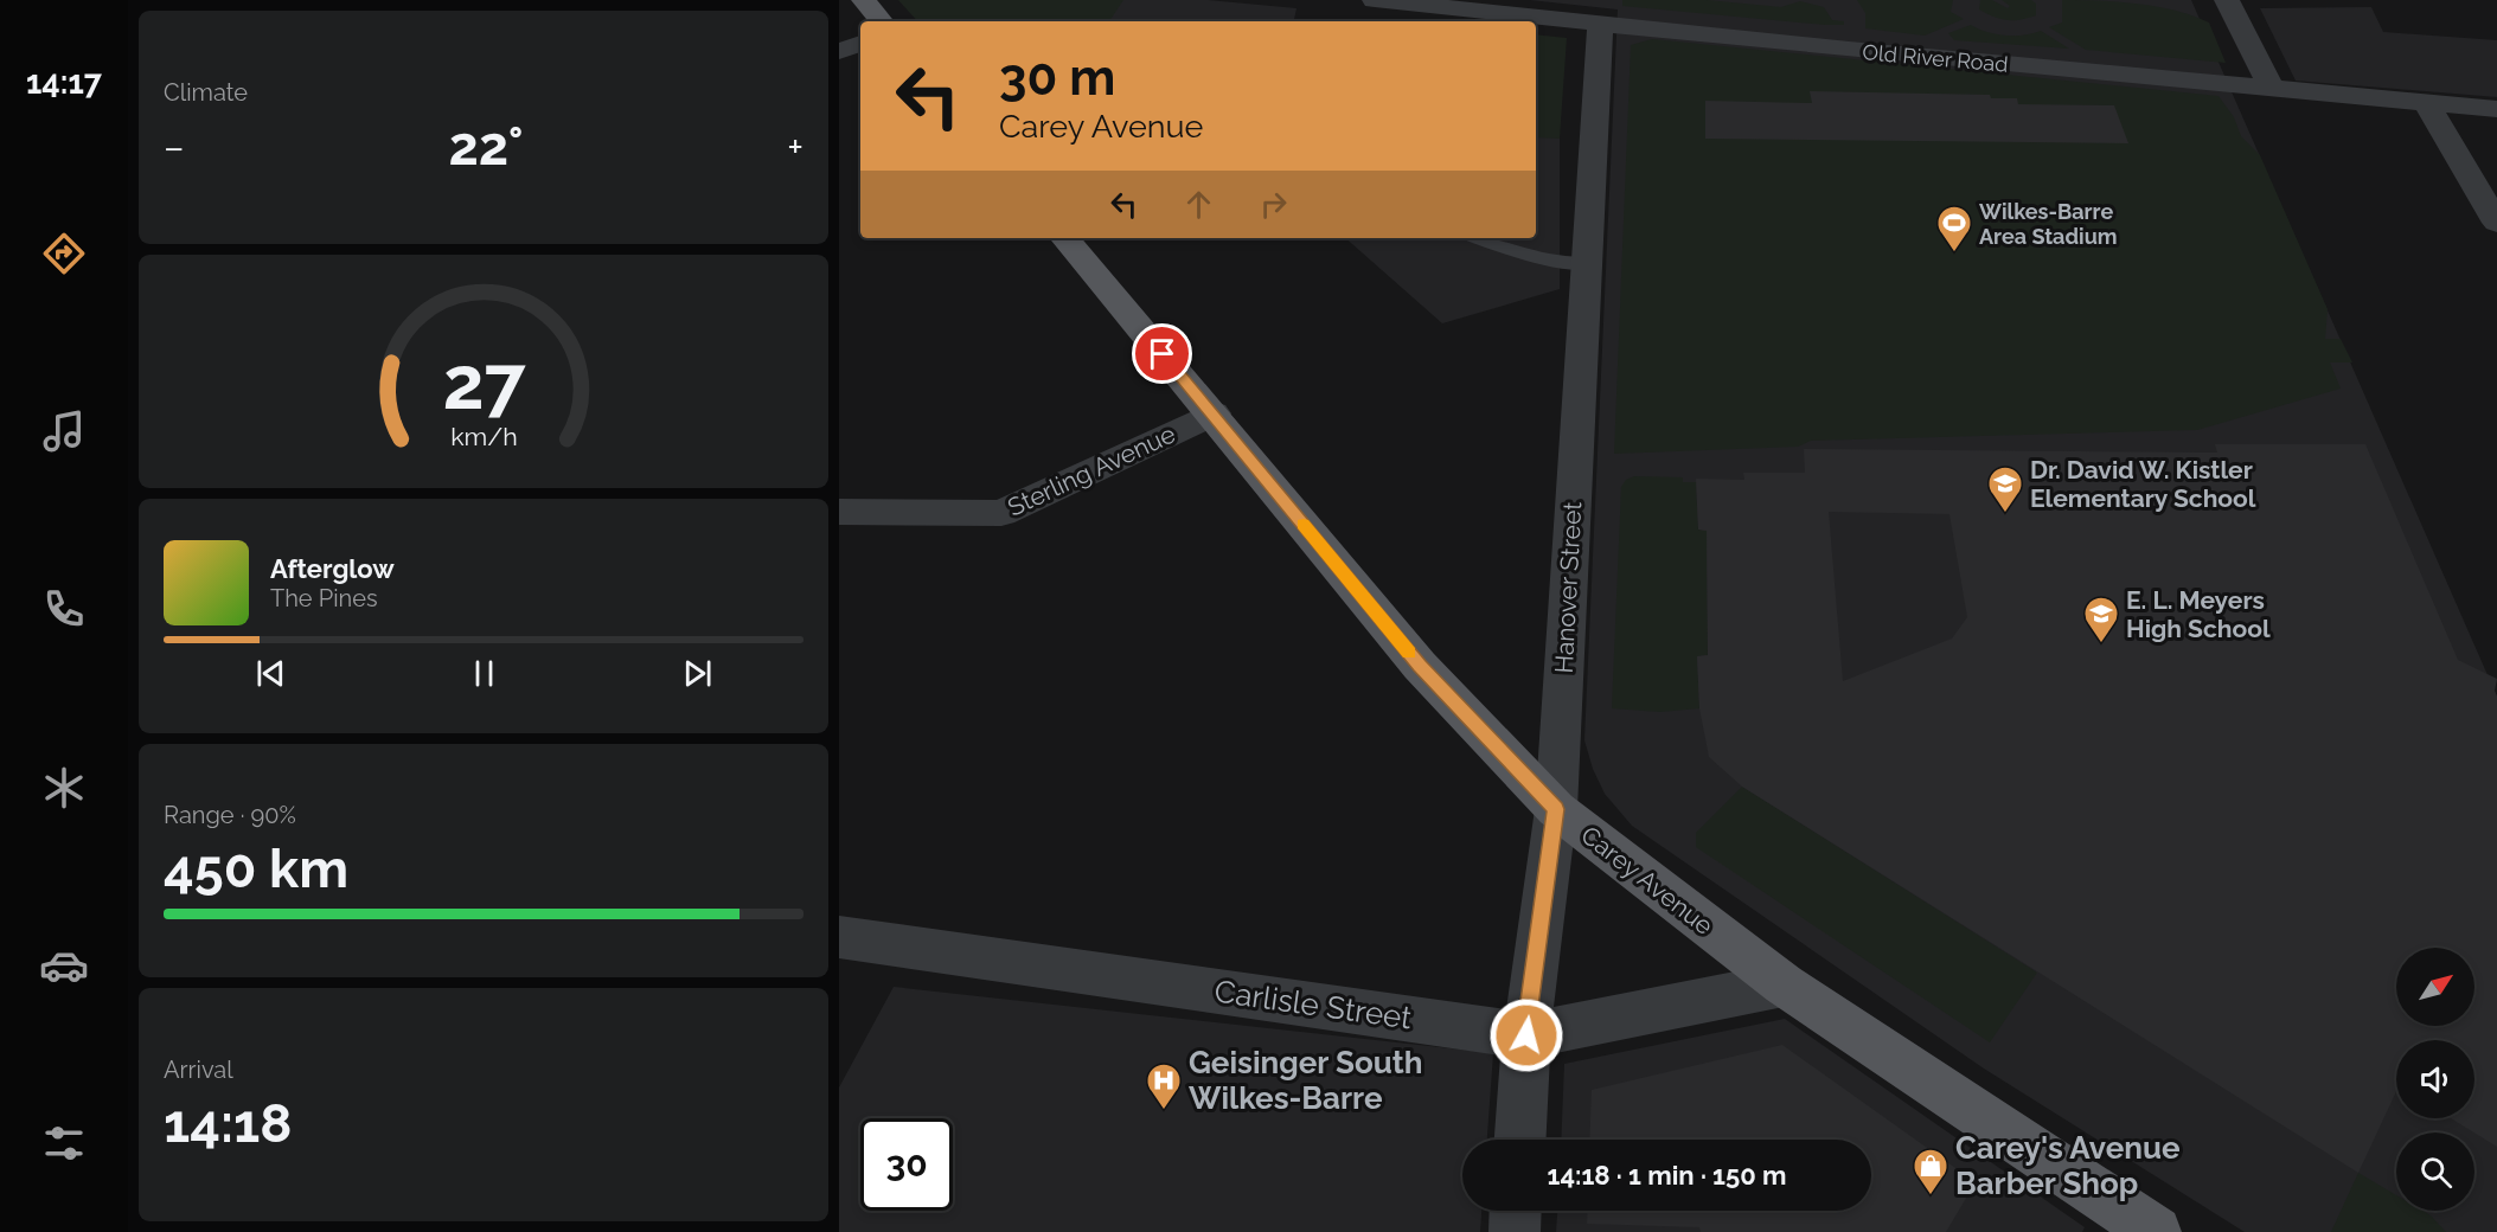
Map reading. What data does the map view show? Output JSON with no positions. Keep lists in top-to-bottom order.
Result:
{
  "streets": {
    "main road": ["Carey Avenue"],
    "street": [
      "Old River Road",
      "Sterling Avenue",
      "Hanover Street",
      "Carlisle Street"
    ]
  },
  "crossings": [
    ["Old River Road", "Hanover Street"],
    ["Sterling Avenue", "Carey Avenue"],
    ["Hanover Street", "Carey Avenue"],
    ["Hanover Street", "Carlisle Street"],
    ["Carey Avenue", "Carlisle Street"]
  ],
  "places": {
    "sports": ["Wilkes-Barre Area Stadium"],
    "school or university": ["Dr. David W. Kistler Elementary School", "E. L. Meyers High School"],
    "hospital": ["Geisinger South Wilkes-Barre"],
    "shop": ["Carey's Avenue Barber Shop"]
  },
  "north": "top right",
  "page": {
    "tabs": "14:17",
    "tile": [
      "Climate",
      ["Range · 90%", "450 km"],
      ["Arrival", "14:18"]
    ],
    "turn": ["30 m", "Carey Avenue"],
    "heat": ["−", "22°", "+"],
    "song": ["Afterglow", "The Pines"],
    "limit": "30",
    "trip": "14:18 · 1 min · 150 m",
    "gauge": ["27", "km/h"]
  }
}
